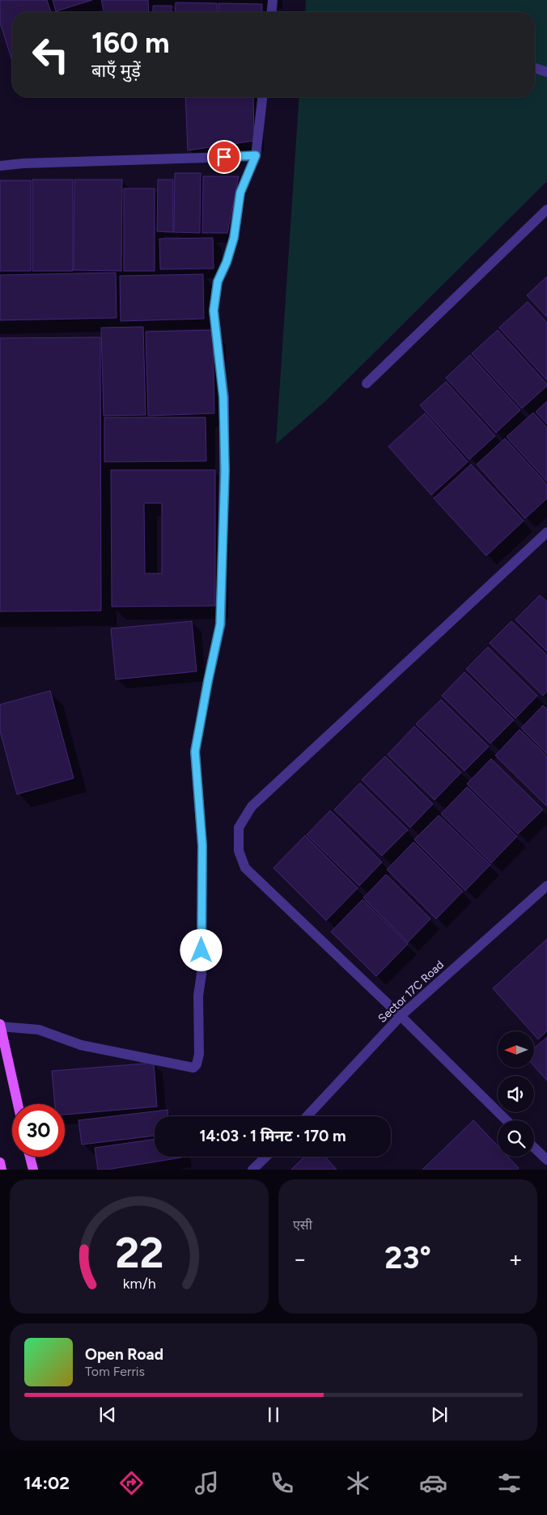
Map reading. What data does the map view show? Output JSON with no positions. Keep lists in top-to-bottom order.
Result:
{
  "streets": {
    "street": ["Sector 17C Road"]
  },
  "north": "left",
  "page": {
    "turn": ["160 m", "बाएँ मुड़ें"],
    "limit": "30",
    "trip": "14:03 · 1 मिनट · 170 m",
    "tile": "एसी",
    "heat": ["−", "23°", "+"],
    "song": ["Open Road", "Tom Ferris"],
    "tabs": "14:02",
    "gauge": ["22", "km/h"]
  }
}
